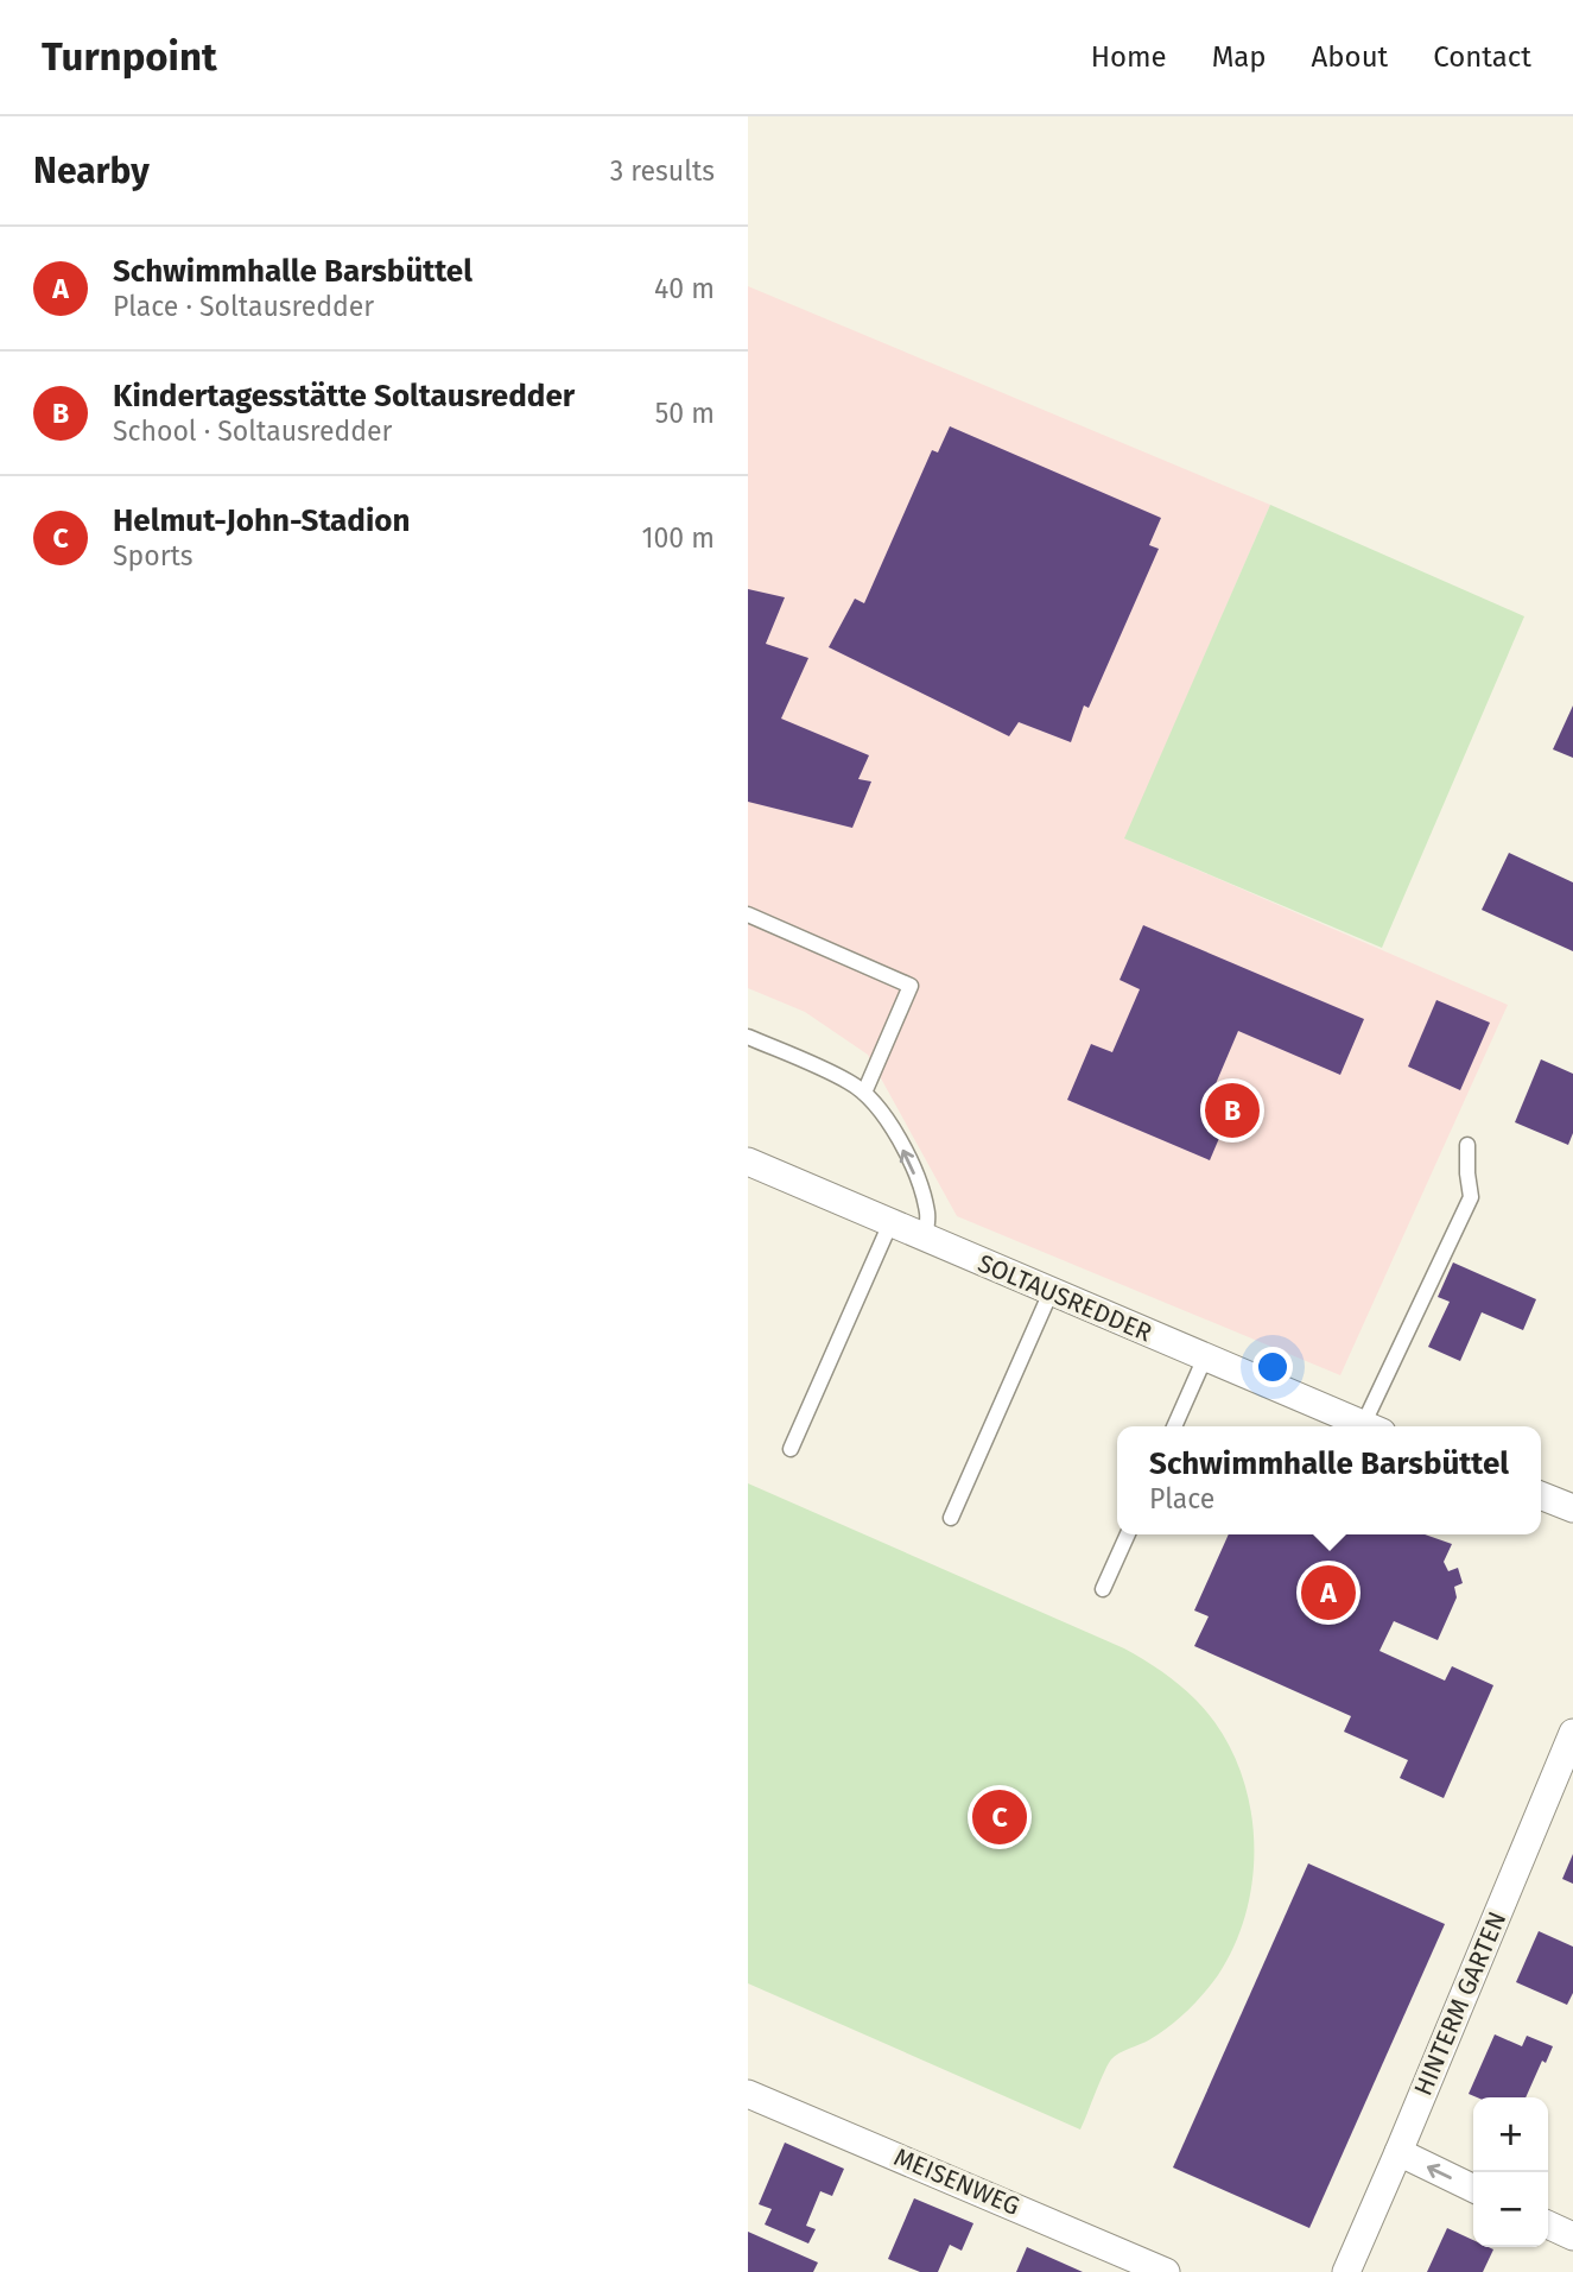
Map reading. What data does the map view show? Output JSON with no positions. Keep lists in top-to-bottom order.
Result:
{
  "streets": {
    "street": ["SOLTAUSREDDER", "HINTERM GARTEN", "MEISENWEG"]
  },
  "page": {
    "header": "Turnpoint",
    "nav": [
      "Home",
      "Map",
      "About",
      "Contact"
    ],
    "heading": ["Nearby", "3 results"],
    "list": [
      {
        "mark": "A",
        "name": "Schwimmhalle Barsbüttel",
        "note": "Place · Soltausredder",
        "value": "40 m"
      },
      {
        "mark": "B",
        "name": "Kindertagesstätte Soltausredder",
        "note": "School · Soltausredder",
        "value": "50 m"
      },
      {
        "mark": "C",
        "name": "Helmut-John-Stadion",
        "note": "Sports",
        "value": "100 m"
      }
    ],
    "pins": ["B", "A", "C"],
    "popup": ["Schwimmhalle Barsbüttel", "Place"],
    "map_buttons": ["+", "−"]
  }
}
